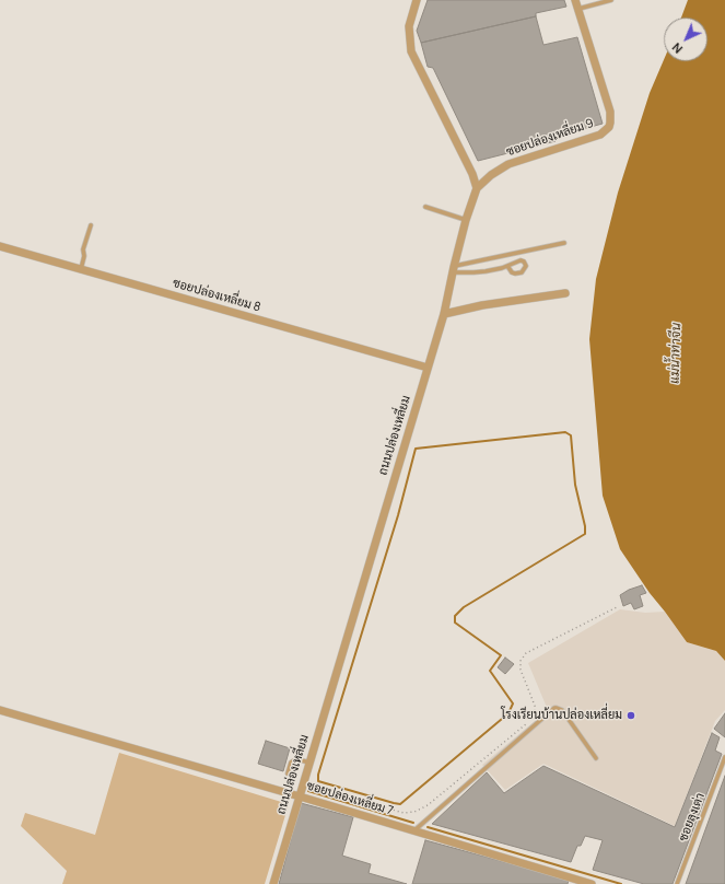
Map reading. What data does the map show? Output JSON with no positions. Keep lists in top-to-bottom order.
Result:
{
  "streets": {
    "street": [
      "ซอยปล่องเหลี่ยม 9",
      "ซอยปล่องเหลี่ยม 8",
      "ถนนปล่องเหลี่ยม",
      "ซอยปล่องเหลี่ยม 7"
    ],
    "lane": ["ซอยลุงเต่า"]
  },
  "crossings": [
    ["ซอยปล่องเหลี่ยม 9", "ถนนปล่องเหลี่ยม"],
    ["ซอยปล่องเหลี่ยม 8", "ถนนปล่องเหลี่ยม"],
    ["ถนนปล่องเหลี่ยม", "ซอยปล่องเหลี่ยม 7"]
  ],
  "water": ["แม่น้ำท่าจีน"],
  "places": ["โรงเรียนบ้านปล่องเหลี่ยม"],
  "north": "bottom left"
}
